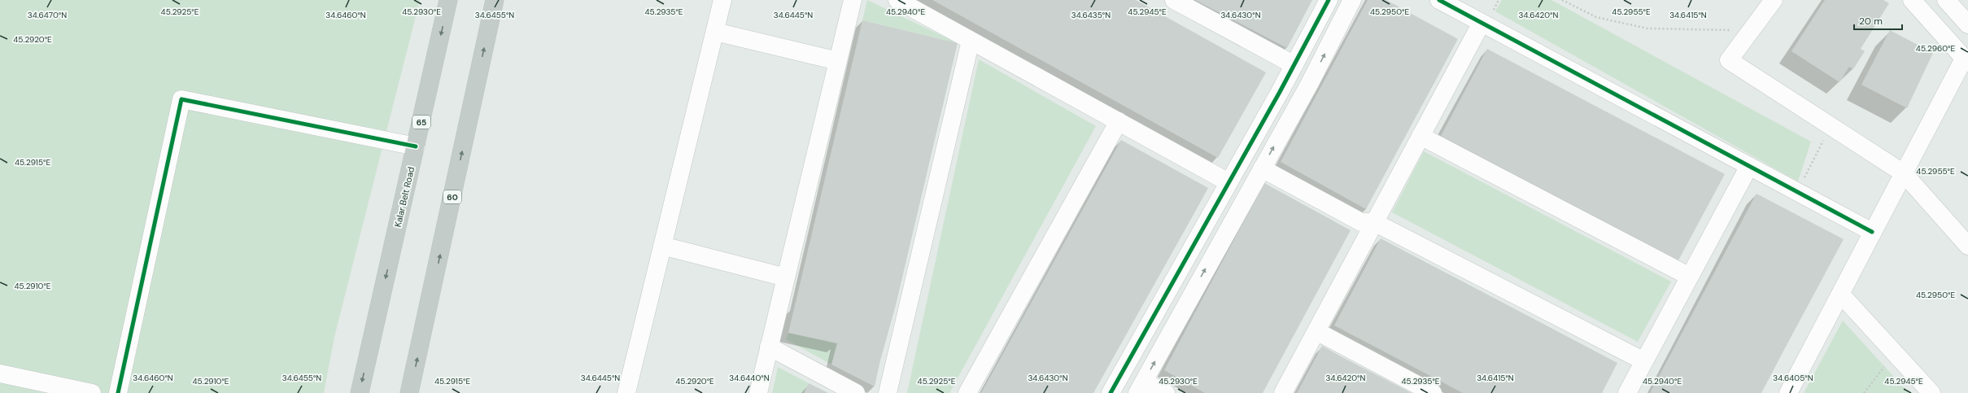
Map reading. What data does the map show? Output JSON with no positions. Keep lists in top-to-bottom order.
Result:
{
  "streets": {
    "highway": ["65", "Kalar Belt Road", "60"]
  },
  "scale_bar": "20 m",
  "coordinates": [
    "45.2925°E",
    "45.2930°E",
    "45.2935°E",
    "45.2950°E",
    "45.2940°E",
    "45.2945°E",
    "45.2955°E",
    "34.6470°N",
    "34.6460°N",
    "34.6455°N",
    "34.6445°N",
    "34.6435°N",
    "34.6430°N",
    "34.6420°N",
    "34.6415°N",
    "45.2920°E",
    "45.2960°E",
    "45.2915°E",
    "45.2910°E",
    "34.6440°N",
    "34.6405°N"
  ]
}
